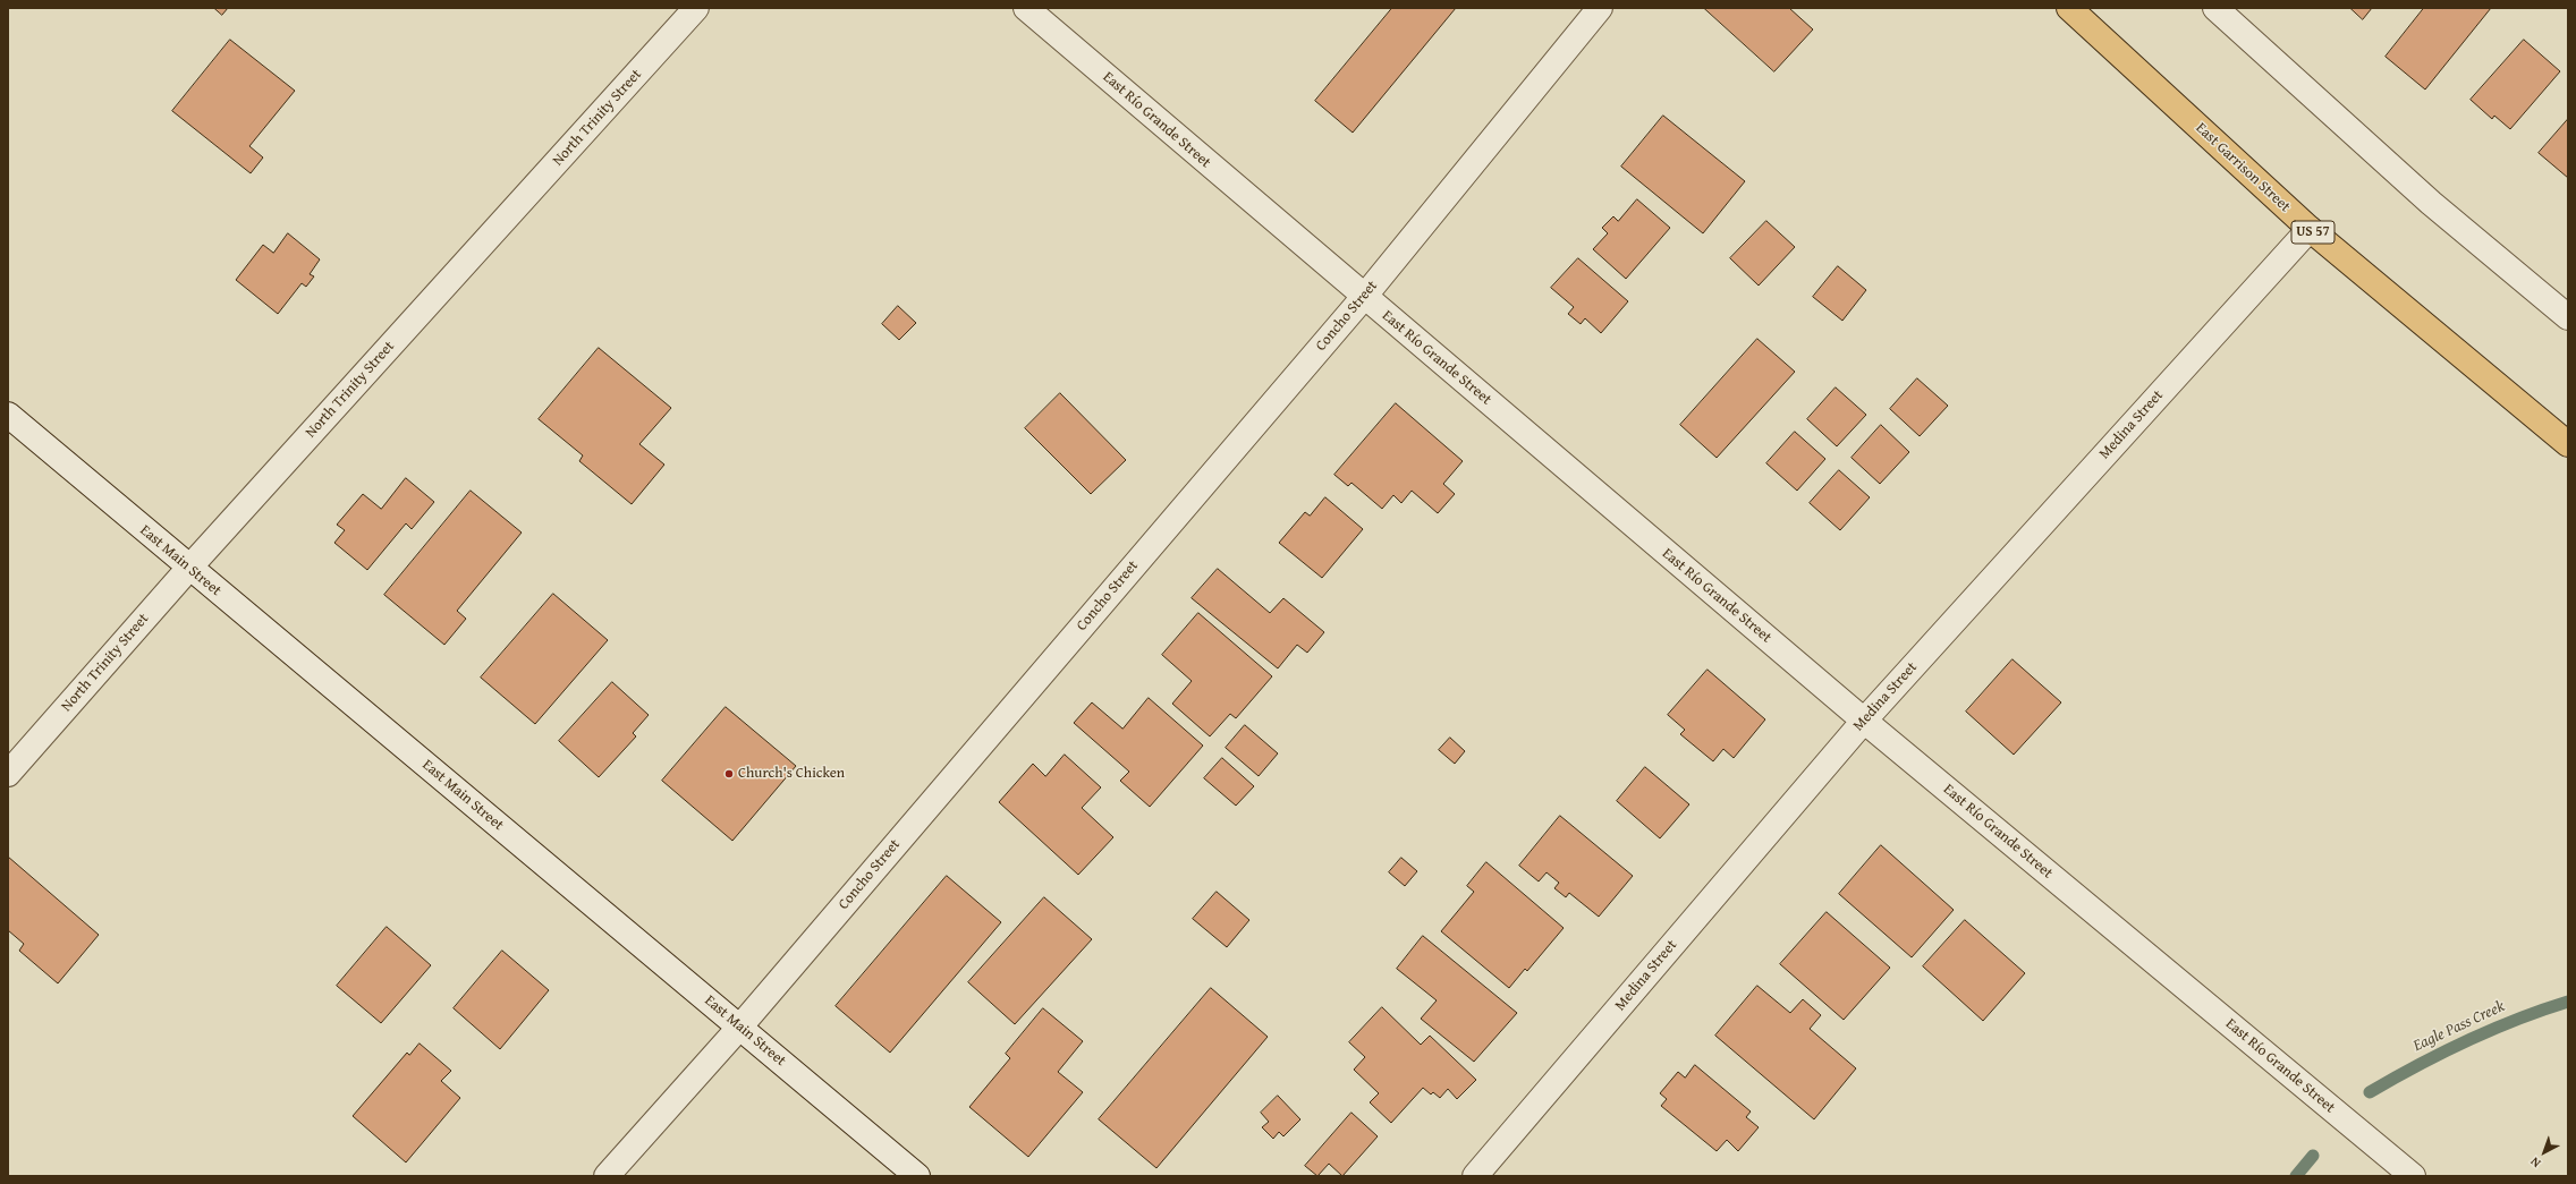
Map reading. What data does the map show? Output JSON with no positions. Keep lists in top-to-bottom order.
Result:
{
  "streets": {
    "main road": ["East Garrison Street", "US 57"],
    "street": [
      "North Trinity Street",
      "East Río Grande Street",
      "Concho Street",
      "Medina Street",
      "East Main Street"
    ]
  },
  "crossings": [
    ["North Trinity Street", "East Main Street"],
    ["East Río Grande Street", "Concho Street"],
    ["East Río Grande Street", "Medina Street"],
    ["East Garrison Street", "Medina Street"],
    ["Concho Street", "East Main Street"]
  ],
  "water": ["Eagle Pass Creek"],
  "places": ["Church's Chicken"],
  "north": "bottom left"
}
